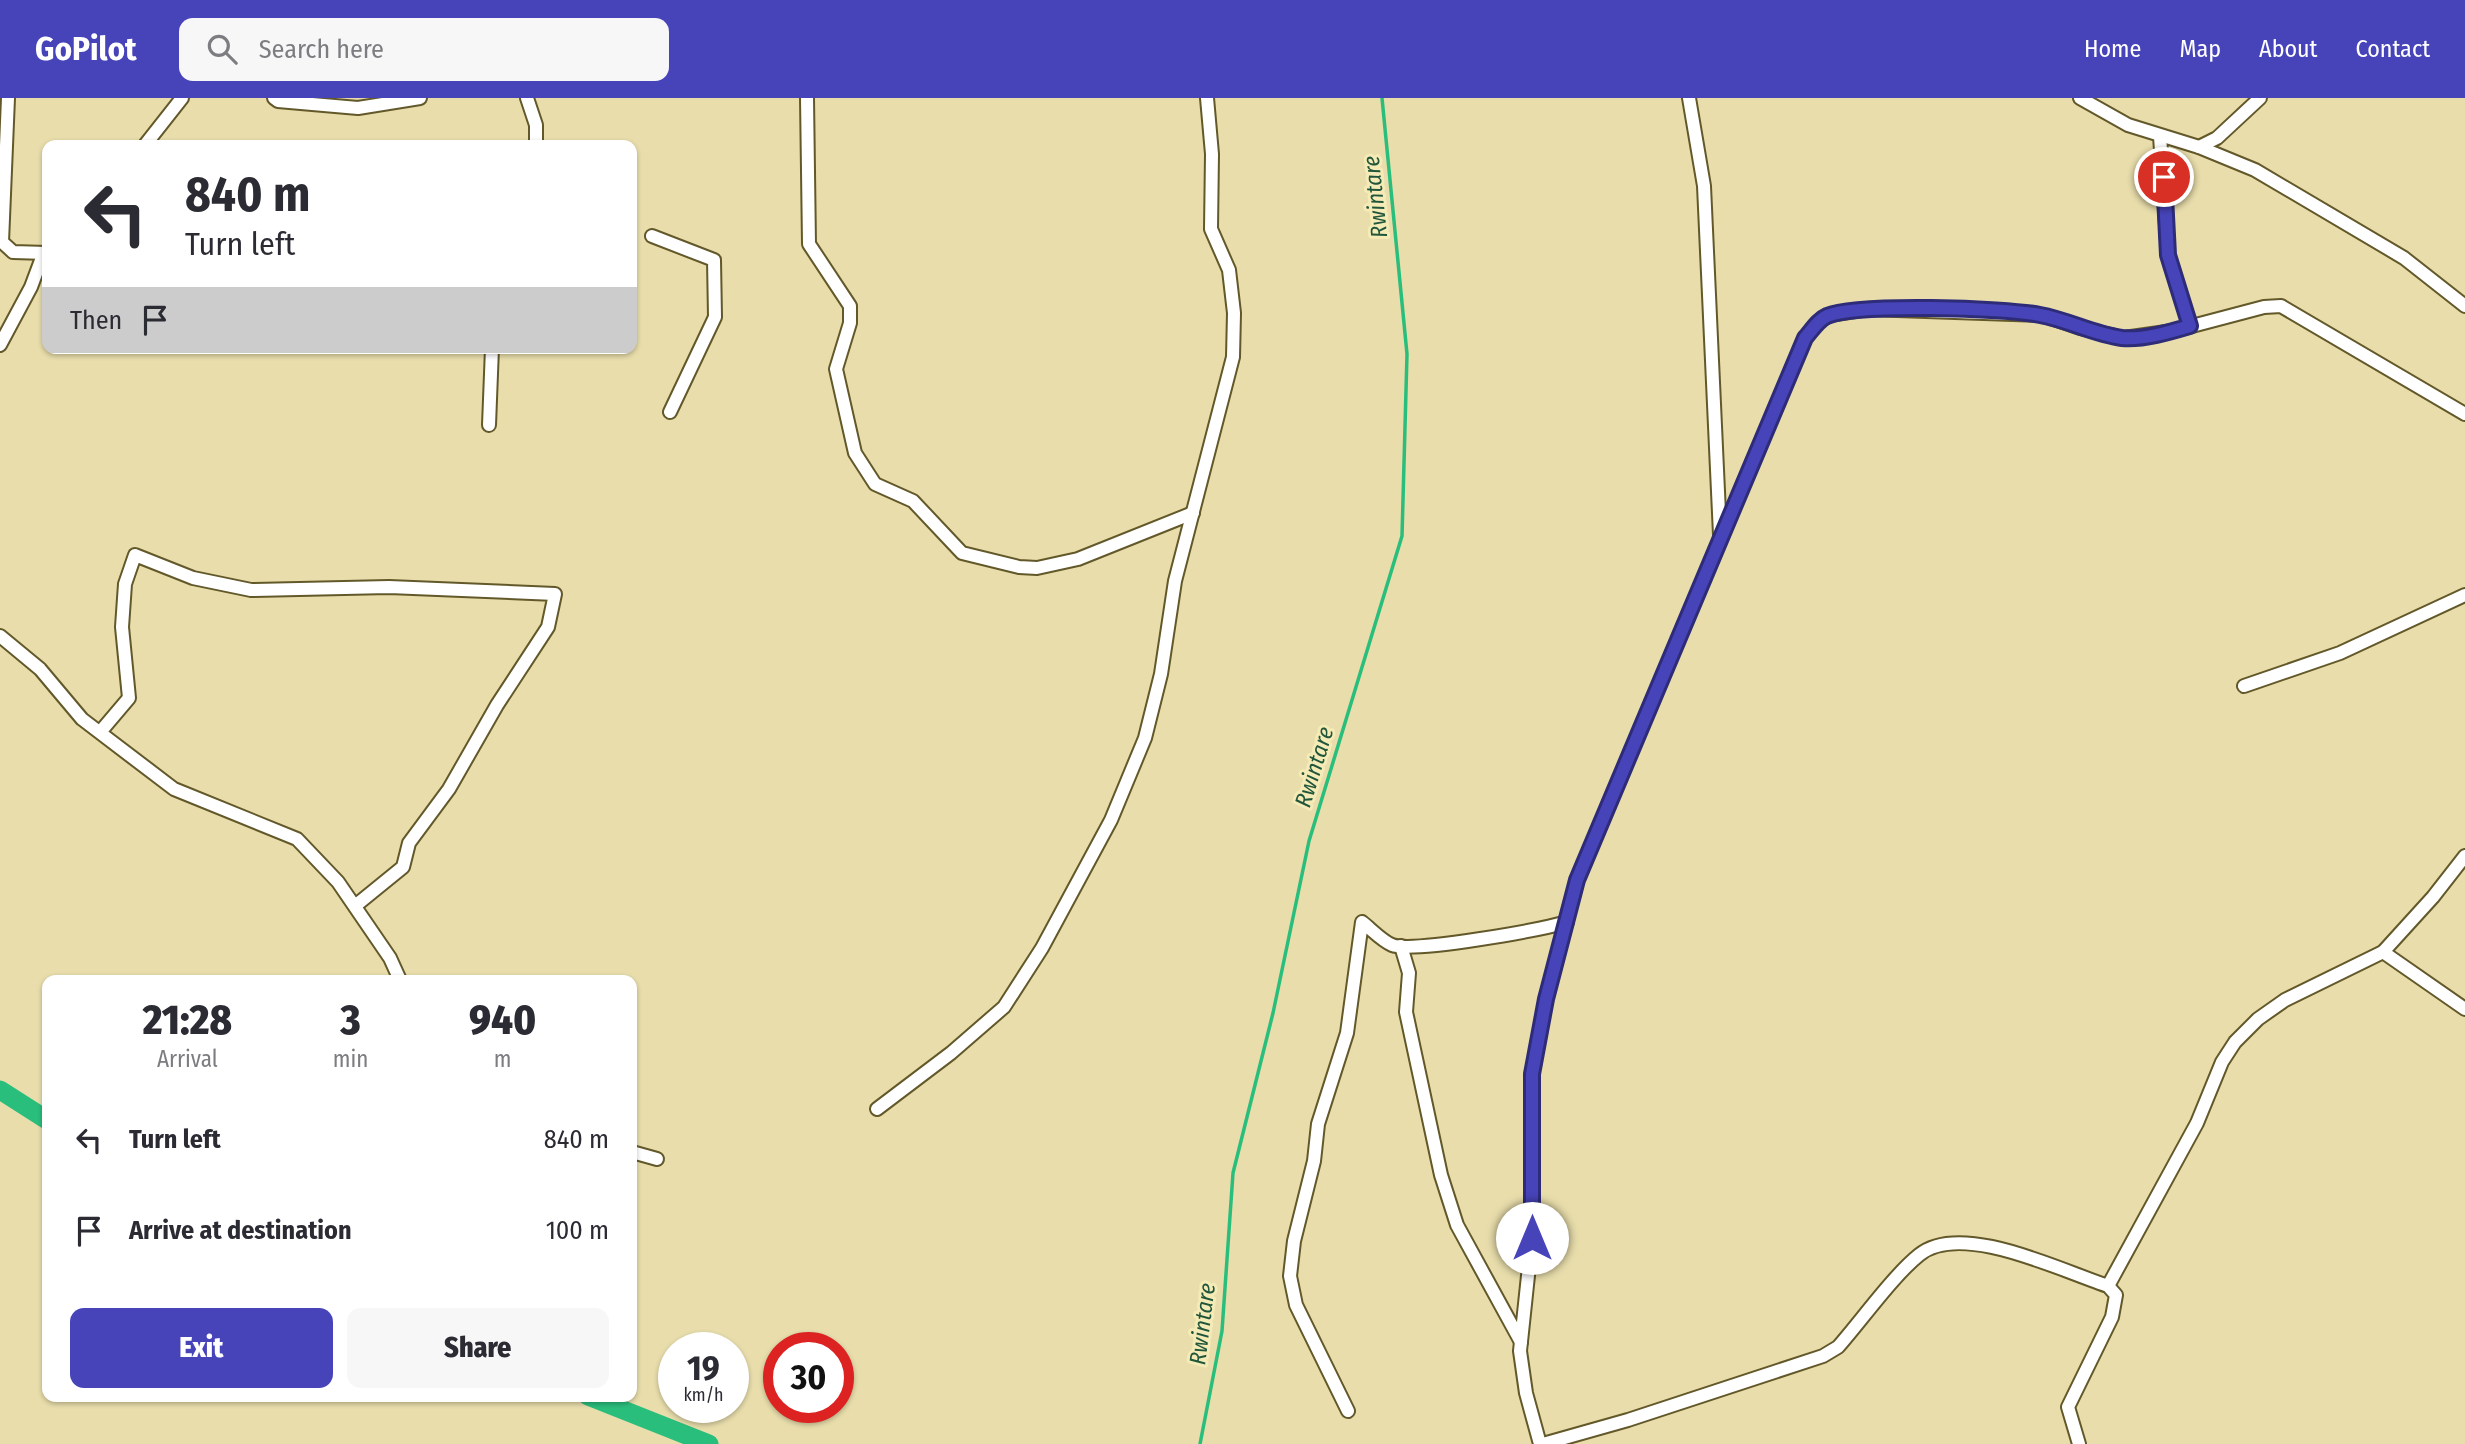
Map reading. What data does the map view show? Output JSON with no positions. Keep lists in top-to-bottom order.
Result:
{
  "water": ["Rwintare"],
  "page": {
    "header": "GoPilot",
    "search": "Search here",
    "nav": [
      "Home",
      "Map",
      "About",
      "Contact"
    ],
    "turn": ["840 m", "Turn left"],
    "then": "Then",
    "eta": [
      "21:28",
      "Arrival",
      "3",
      "min",
      "940",
      "m"
    ],
    "list": [
      {
        "name": "Turn left",
        "value": "840 m"
      },
      {
        "name": "Arrive at destination",
        "value": "100 m"
      }
    ],
    "buttons": ["Exit", "Share"],
    "speed": "19 km/h",
    "limit": "30"
  }
}
